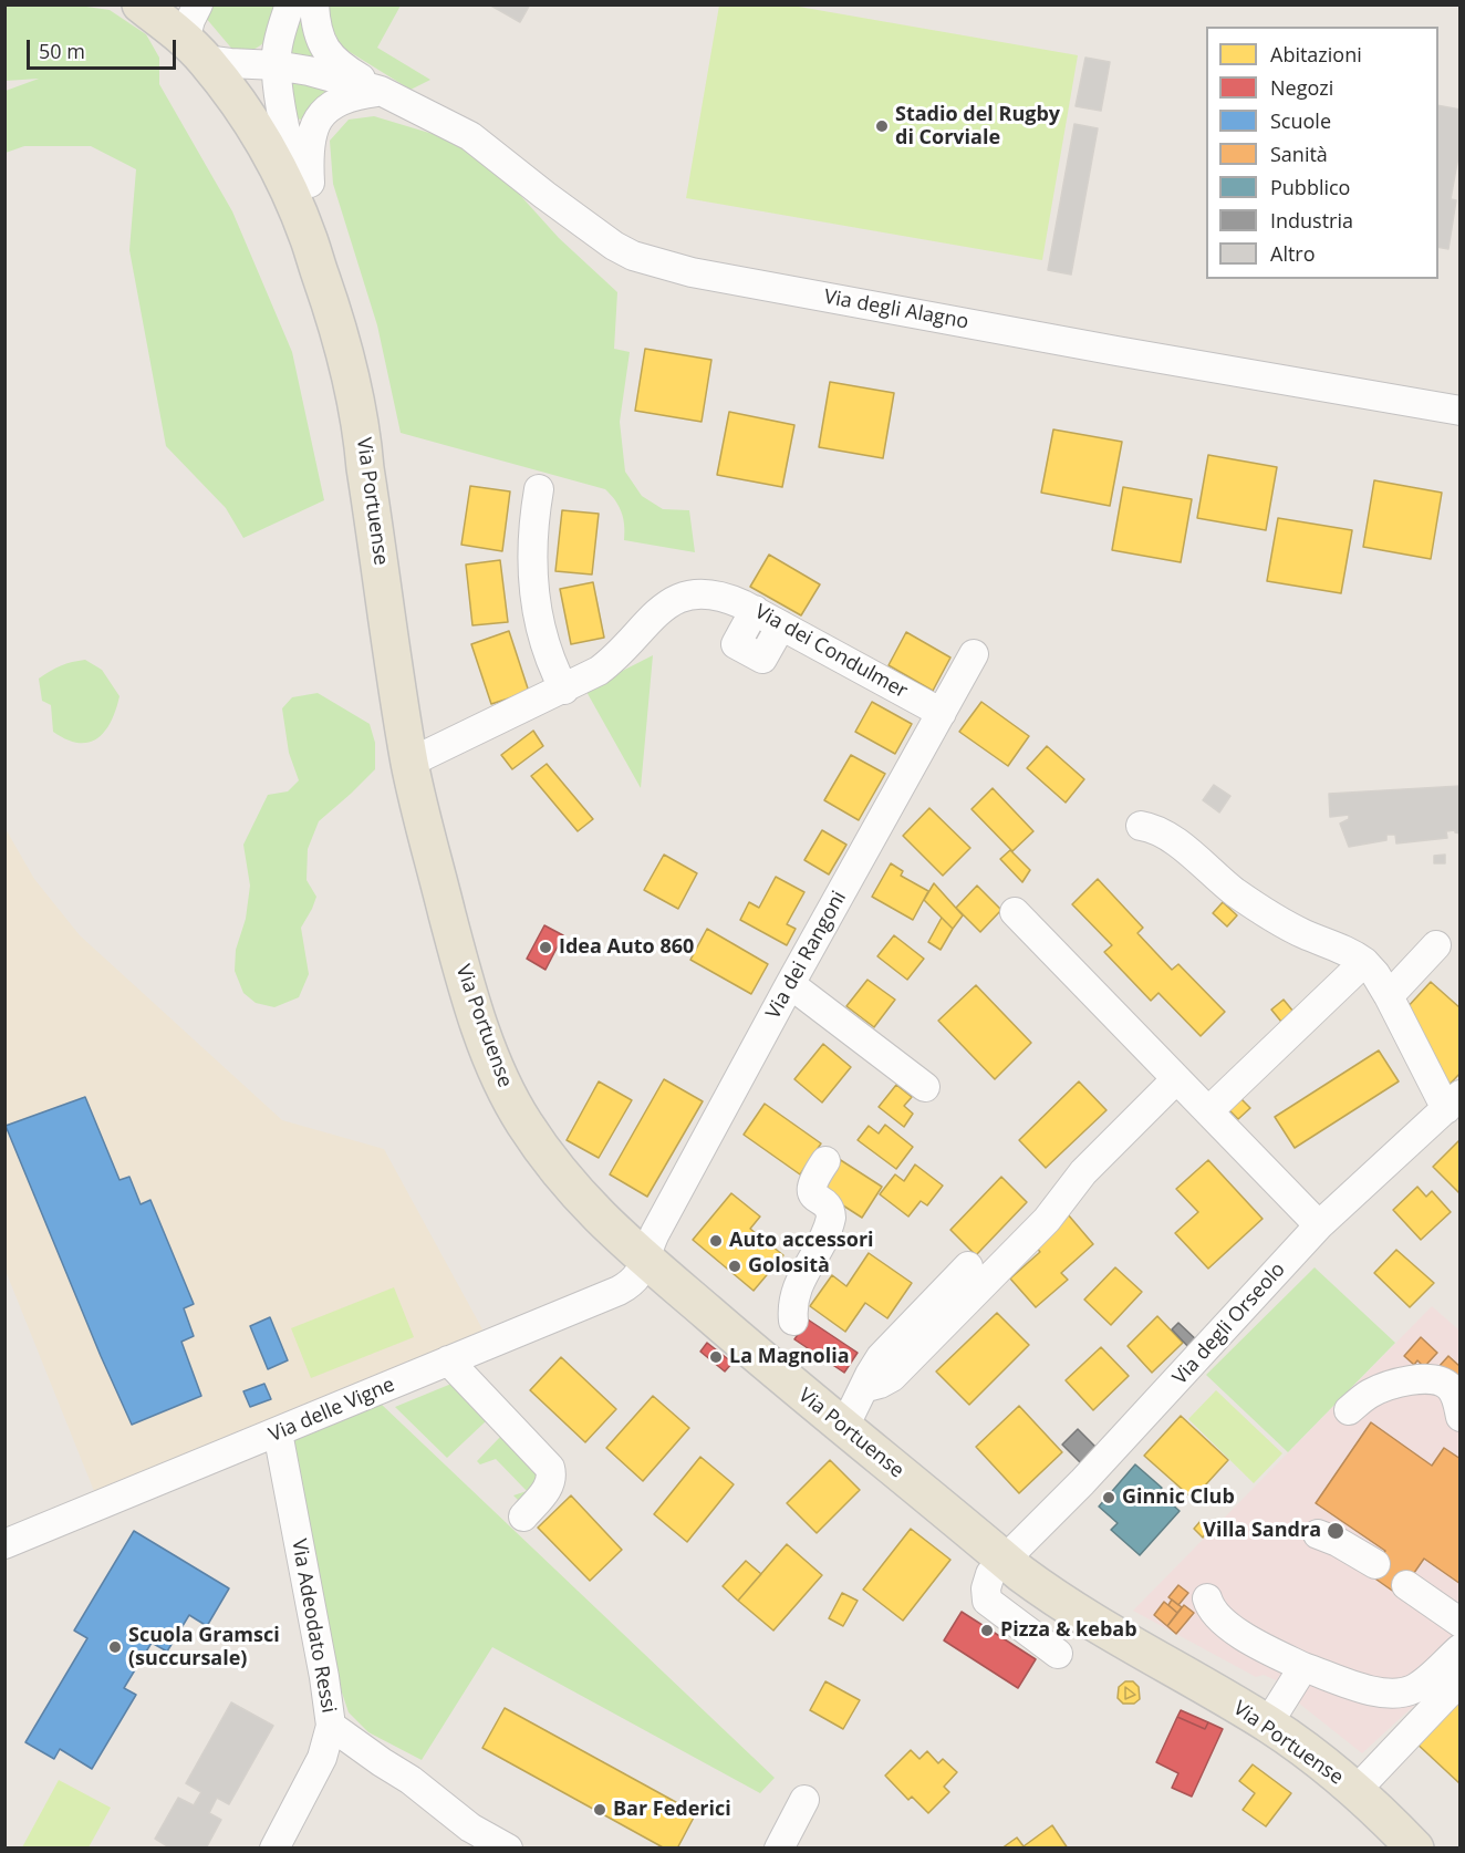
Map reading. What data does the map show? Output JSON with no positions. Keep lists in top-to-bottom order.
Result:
{
  "streets": {
    "main road": ["Via Portuense"],
    "street": [
      "Via degli Alagno",
      "Via dei Condulmer",
      "Via dei Rangoni",
      "Via degli Orseolo",
      "Via delle Vigne",
      "Via Adeodato Ressi"
    ]
  },
  "crossings": [
    ["Via degli Alagno", "Via Portuense"],
    ["Via Portuense", "Via dei Rangoni"],
    ["Via Portuense", "Via degli Orseolo"],
    ["Via Portuense", "Via delle Vigne"],
    ["Via dei Condulmer", "Via dei Rangoni"],
    ["Via dei Rangoni", "Via delle Vigne"],
    ["Via delle Vigne", "Via Adeodato Ressi"]
  ],
  "places": [
    "Stadio del Rugby di Corviale",
    "Idea Auto 860",
    "Auto accessori",
    "Golosità",
    "La Magnolia",
    "Ginnic Club",
    "Villa Sandra",
    "Pizza & kebab",
    "Scuola Gramsci (succursale)",
    "Bar Federici"
  ],
  "legend": [
    "Abitazioni",
    "Negozi",
    "Scuole",
    "Sanità",
    "Pubblico",
    "Industria",
    "Altro"
  ],
  "scale_bar": "50 m"
}
